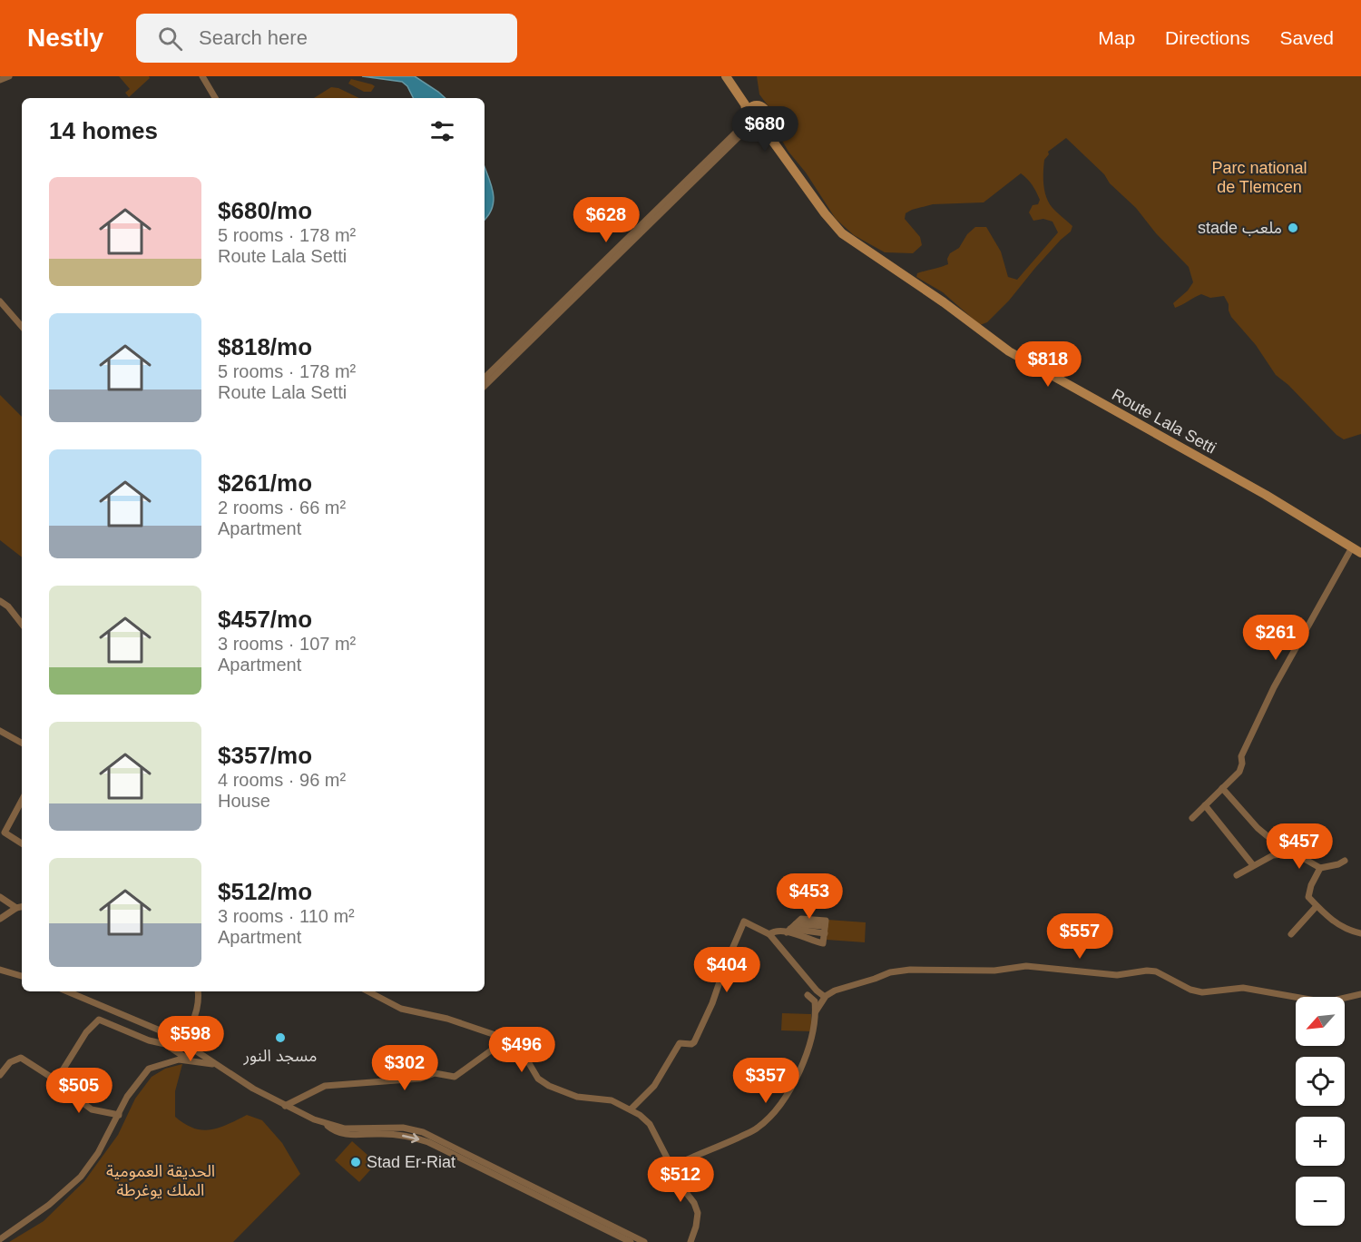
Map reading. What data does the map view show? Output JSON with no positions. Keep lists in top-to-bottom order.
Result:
{
  "streets": {
    "main road": ["Route Lala Setti"]
  },
  "parks": ["Parc national de Tlemcen", "الحديقة العمومية الملك يوغرطة"],
  "places": ["stade ملعب", "مسجد النور", "Stad Er-Riat"],
  "north": "bottom left",
  "page": {
    "header": "Nestly",
    "search": "Search here",
    "nav": ["Map", "Directions", "Saved"],
    "heading": "14 homes",
    "price": [
      "$680",
      "$628",
      "$818",
      "$261",
      "$457",
      "$453",
      "$557",
      "$404",
      "$598",
      "$496",
      "$302",
      "$357",
      "$505",
      "$512"
    ],
    "list": [
      {
        "name": "$680/mo",
        "note": "5 rooms · 178 m² · Route Lala Setti"
      },
      {
        "name": "$818/mo",
        "note": "5 rooms · 178 m² · Route Lala Setti"
      },
      {
        "name": "$261/mo",
        "note": "2 rooms · 66 m² · Apartment"
      },
      {
        "name": "$457/mo",
        "note": "3 rooms · 107 m² · Apartment"
      },
      {
        "name": "$357/mo",
        "note": "4 rooms · 96 m² · House"
      },
      {
        "name": "$512/mo",
        "note": "3 rooms · 110 m² · Apartment"
      }
    ],
    "map_buttons": ["+", "−"]
  }
}
